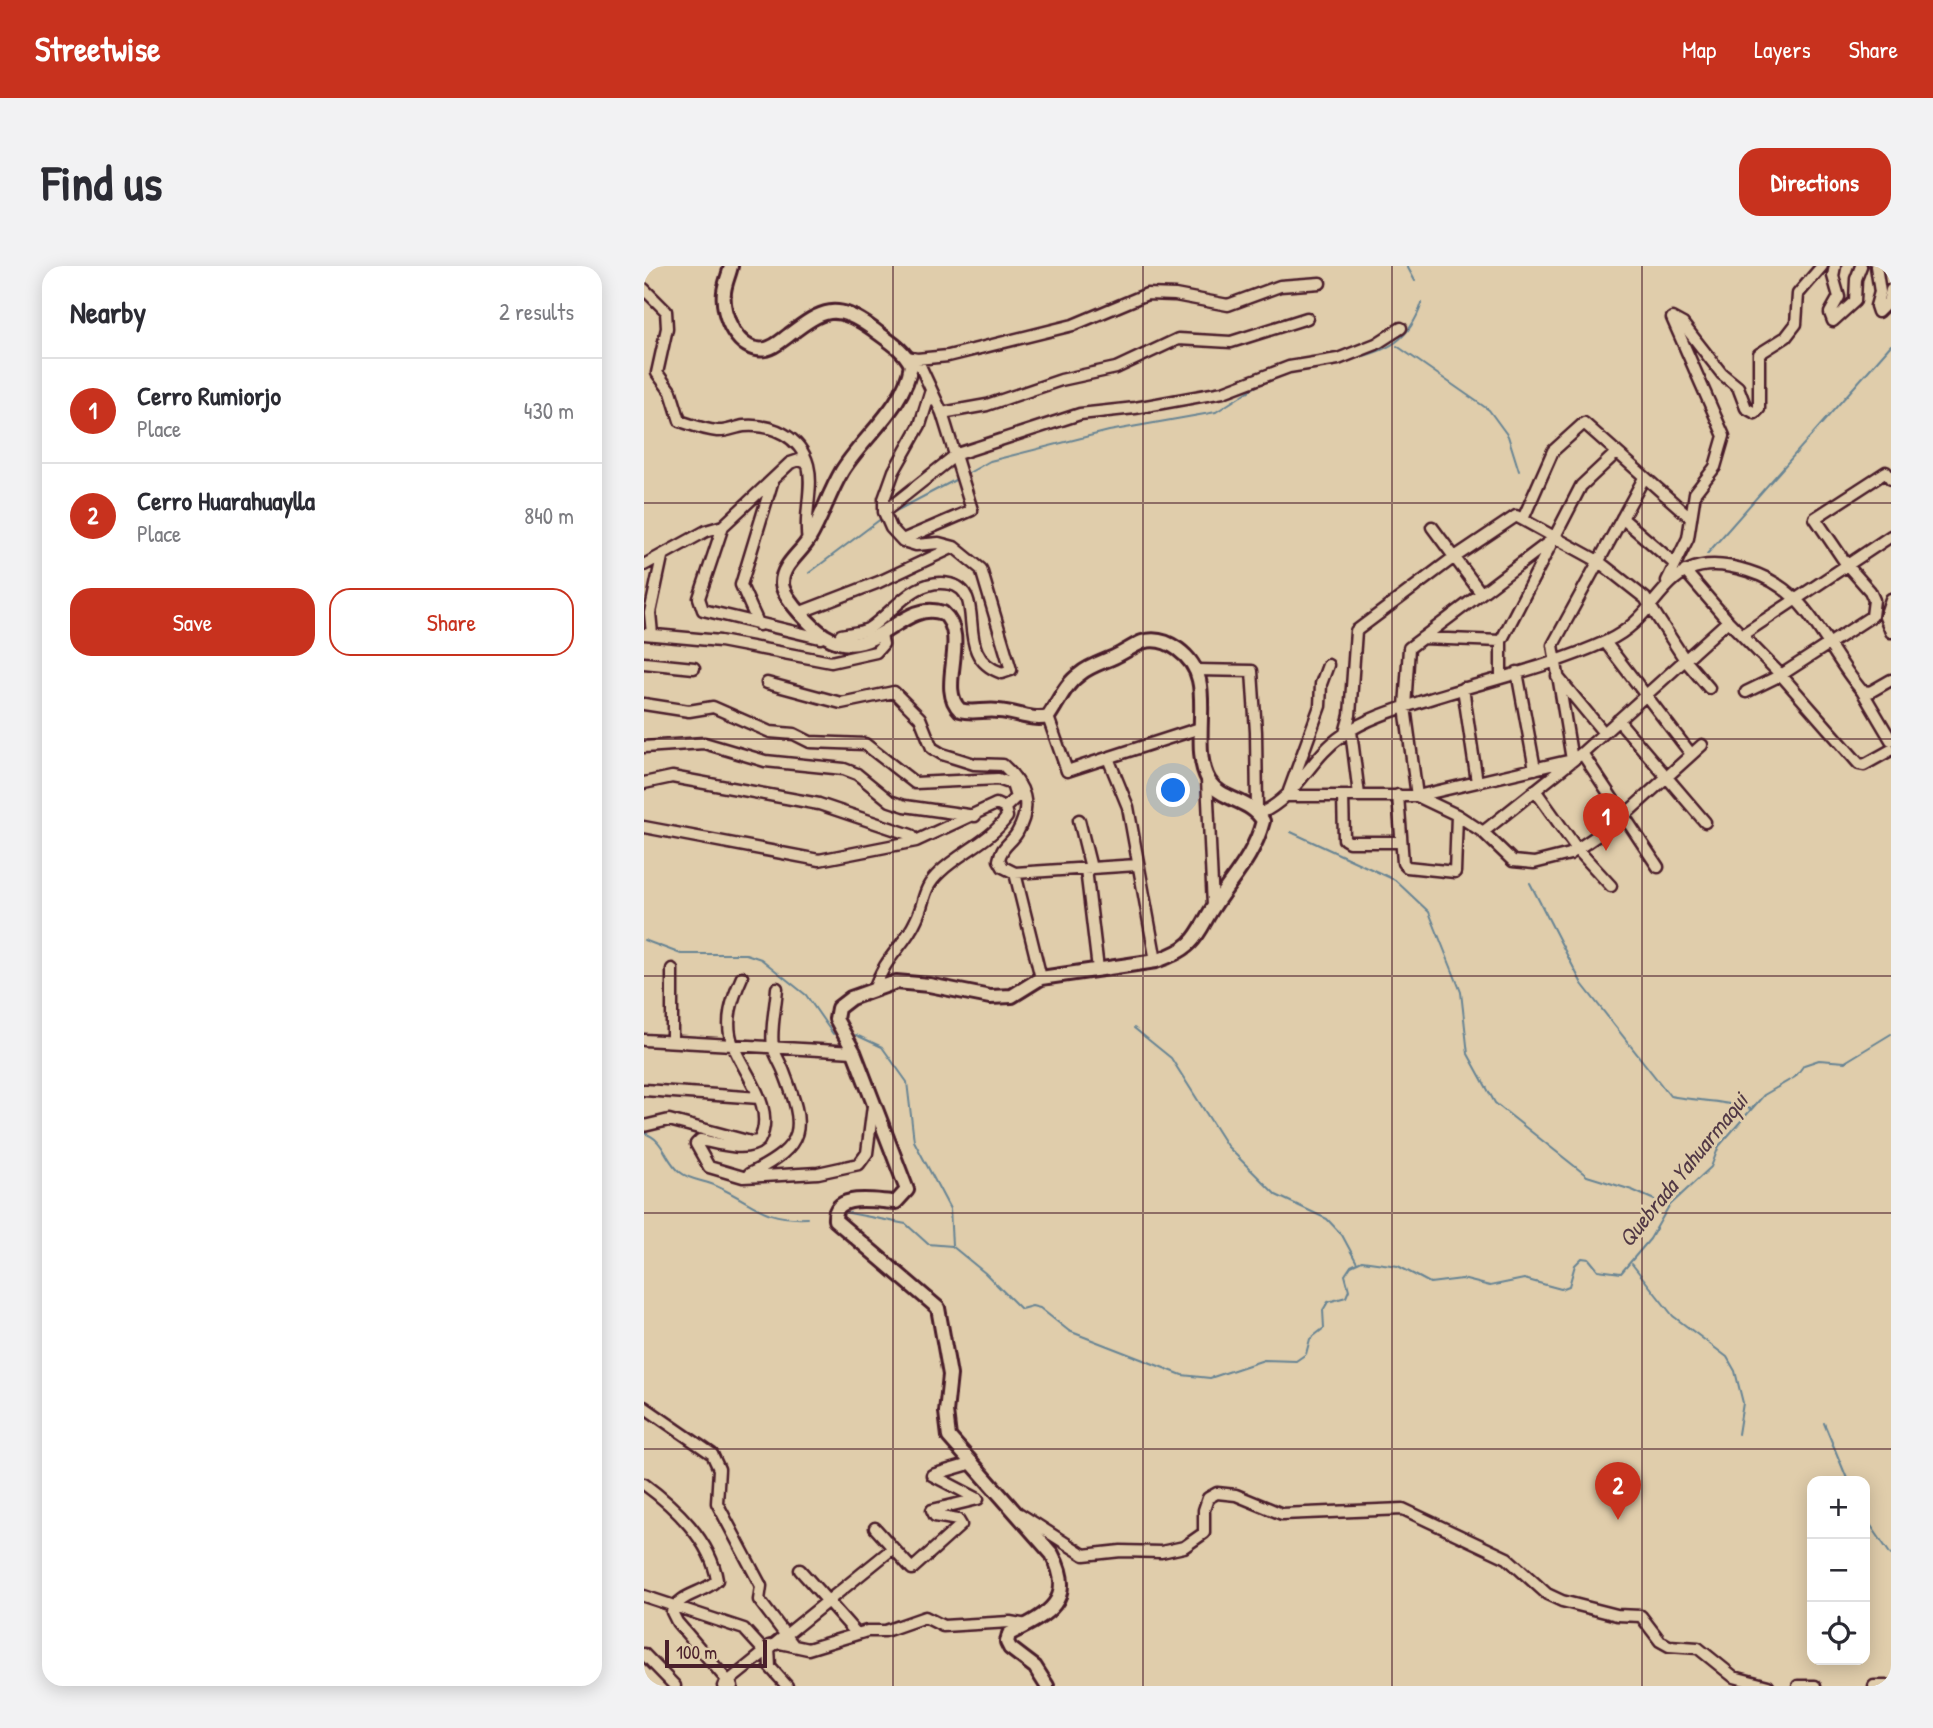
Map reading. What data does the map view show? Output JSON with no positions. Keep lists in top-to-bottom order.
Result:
{
  "water": ["Quebrada Yahuarmaqui"],
  "scale_bar": "100 m",
  "page": {
    "header": "Streetwise",
    "nav": ["Map", "Layers", "Share"],
    "buttons": [
      "Directions",
      ["Save", "Share"]
    ],
    "title": "Find us",
    "heading": ["Nearby", "2 results"],
    "list": [
      {
        "mark": "1",
        "name": "Cerro Rumiorjo",
        "note": "Place",
        "value": "430 m"
      },
      {
        "mark": "2",
        "name": "Cerro Huarahuaylla",
        "note": "Place",
        "value": "840 m"
      }
    ],
    "pins": ["1", "2"],
    "map_buttons": ["+", "−"],
    "scale": "100 m"
  }
}
